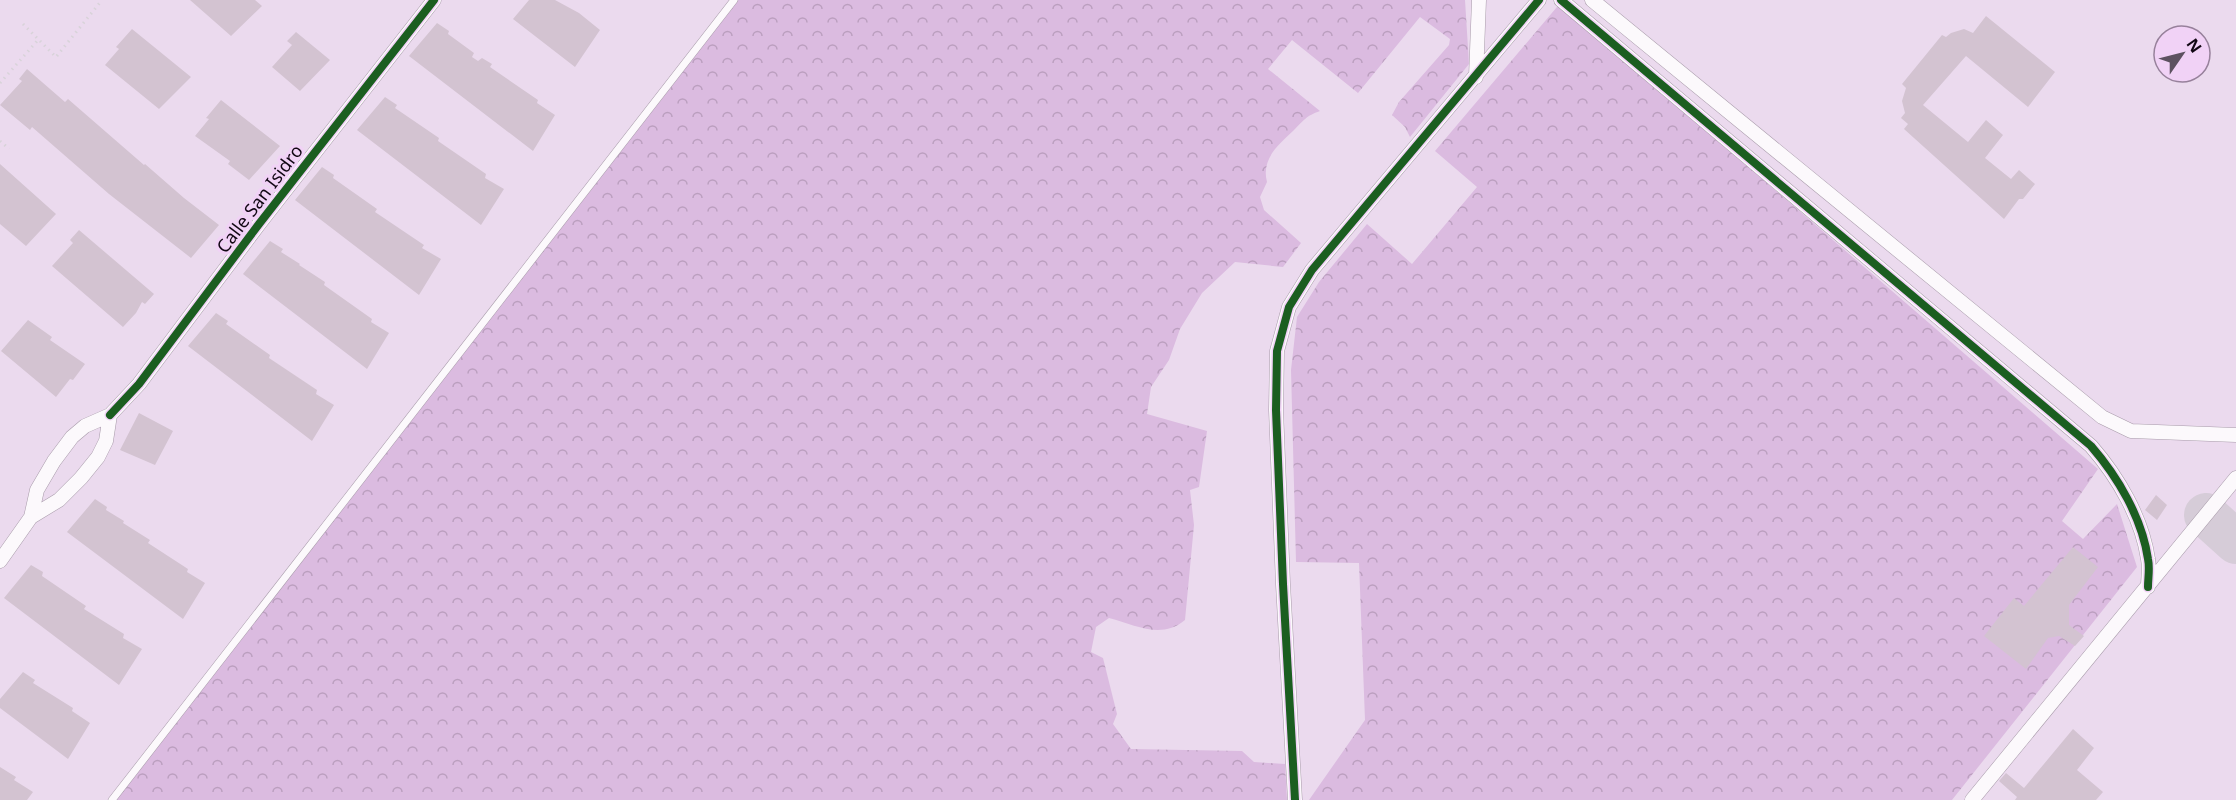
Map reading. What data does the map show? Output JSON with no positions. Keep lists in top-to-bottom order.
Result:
{
  "streets": {
    "street": ["Calle San Isidro"]
  },
  "north": "top right"
}
